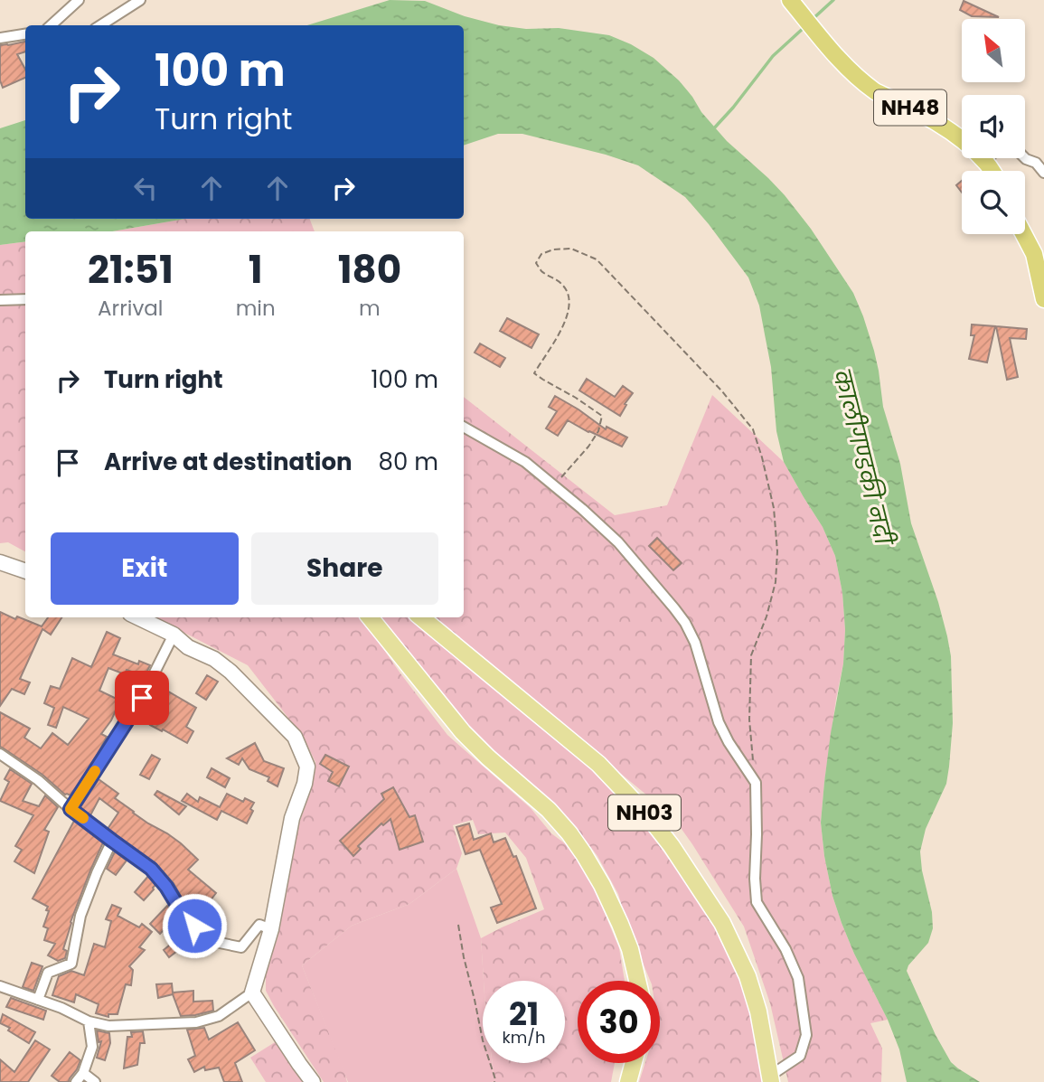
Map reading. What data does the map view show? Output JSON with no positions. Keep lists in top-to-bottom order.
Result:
{
  "streets": {
    "highway": ["NH48"],
    "main road": ["NH03"]
  },
  "water": ["कालीगण्डकी नदी"],
  "north": "top left",
  "page": {
    "turn": ["100 m", "Turn right"],
    "eta": [
      "21:51",
      "Arrival",
      "1",
      "min",
      "180",
      "m"
    ],
    "list": [
      {
        "name": "Turn right",
        "value": "100 m"
      },
      {
        "name": "Arrive at destination",
        "value": "80 m"
      }
    ],
    "buttons": ["Exit", "Share"],
    "speed": "21 km/h",
    "limit": "30"
  }
}
